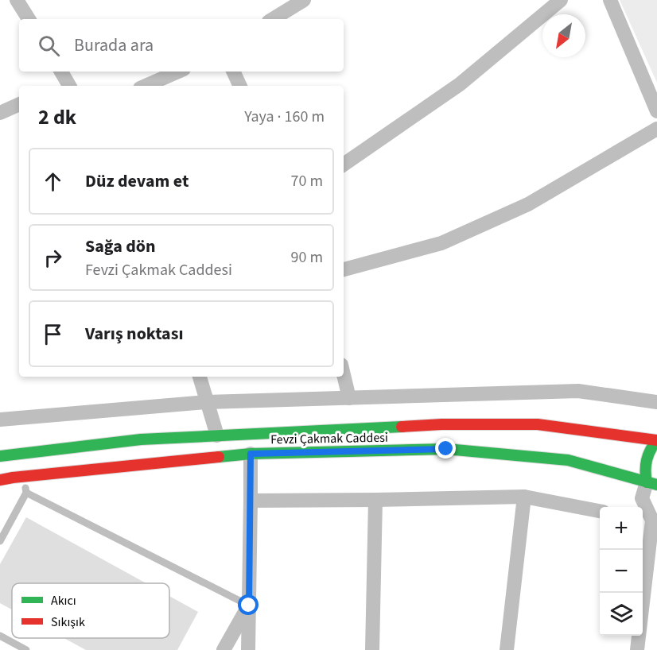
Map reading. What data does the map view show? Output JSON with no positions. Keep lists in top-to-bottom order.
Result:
{
  "streets": {
    "main road": ["Fevzi Çakmak Caddesi"]
  },
  "legend": ["Akıcı", "Sıkışık"],
  "north": "bottom left",
  "page": {
    "search": "Burada ara",
    "heading": ["2 dk", "Yaya · 160 m"],
    "list": [
      ["Düz devam et", "70 m"],
      ["Sağa dön", "Fevzi Çakmak Caddesi", "90 m"],
      "Varış noktası"
    ],
    "map_buttons": ["+", "−"]
  }
}
